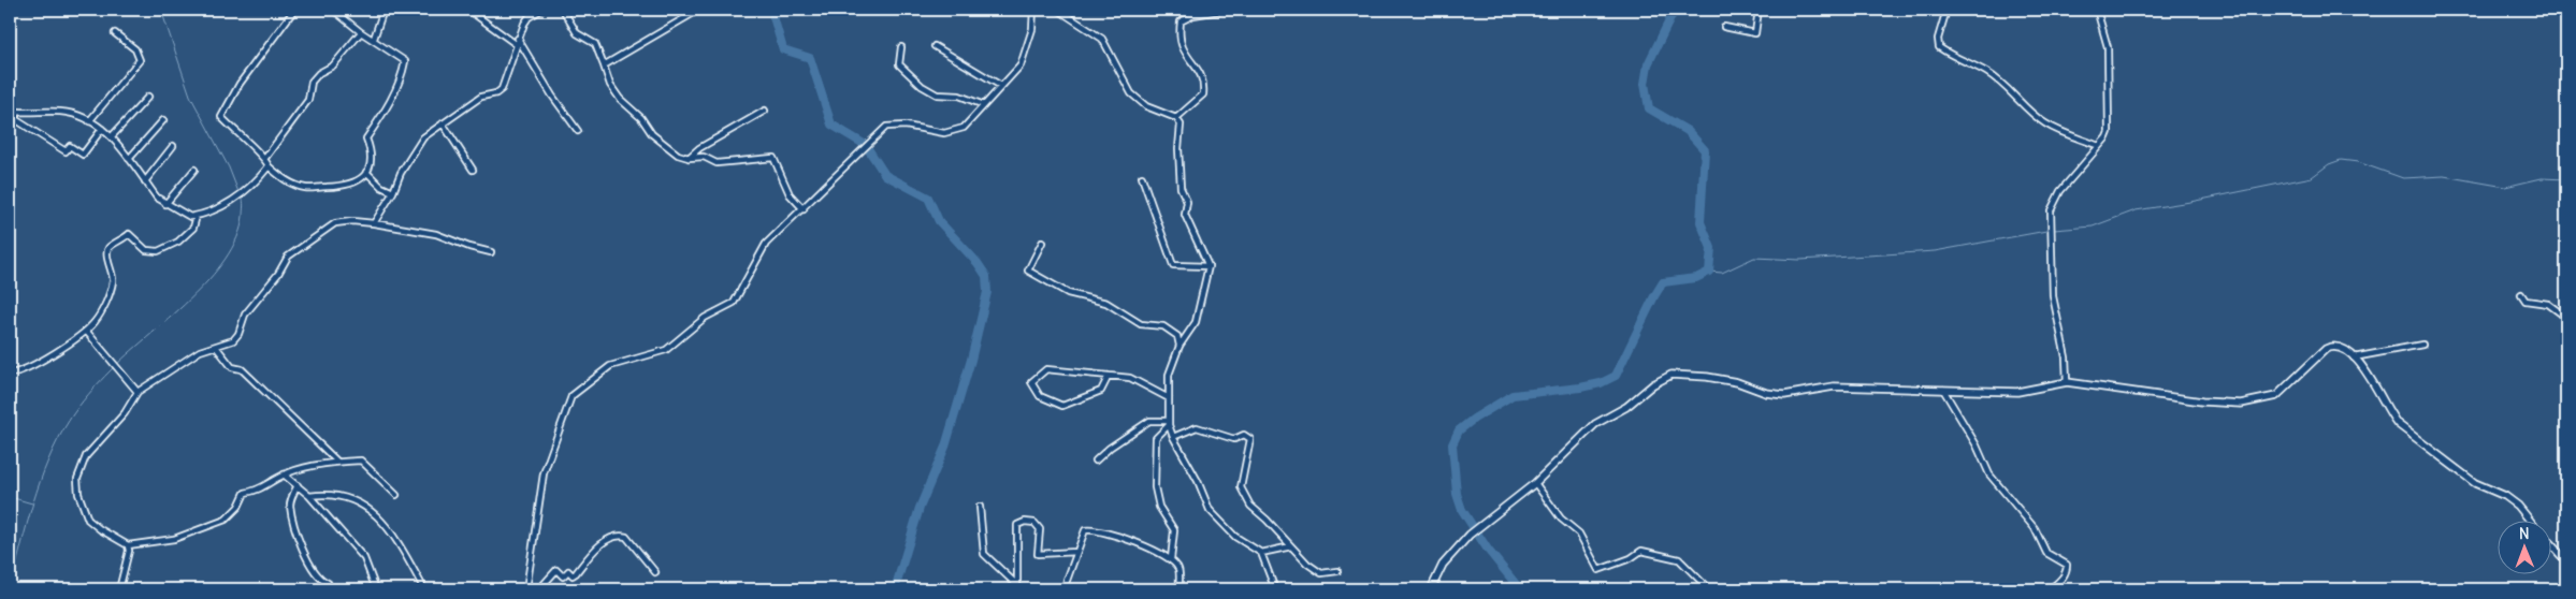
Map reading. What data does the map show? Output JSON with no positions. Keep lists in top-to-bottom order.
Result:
{
  "north": "top"
}
